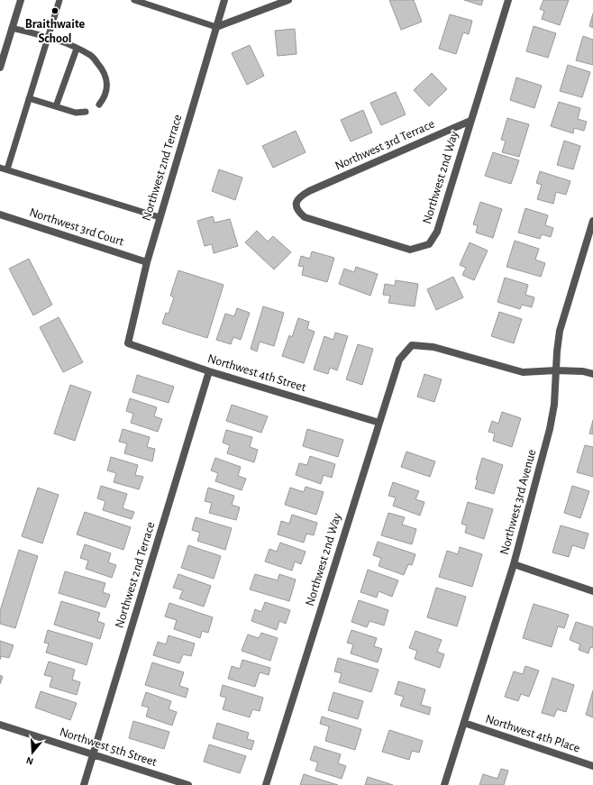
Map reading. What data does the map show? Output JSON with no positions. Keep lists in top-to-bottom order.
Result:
{
  "streets": {
    "street": [
      "Northwest 3rd Terrace",
      "Northwest 2nd Terrace",
      "Northwest 2nd Way",
      "Northwest 3rd Court",
      "Northwest 4th Street",
      "Northwest 3rd Avenue",
      "Northwest 4th Place",
      "Northwest 5th Street"
    ]
  },
  "crossings": [
    ["Northwest 3rd Terrace", "Northwest 2nd Way"],
    ["Northwest 2nd Terrace", "Northwest 3rd Court"],
    ["Northwest 2nd Terrace", "Northwest 4th Street"],
    ["Northwest 2nd Terrace", "Northwest 5th Street"],
    ["Northwest 2nd Way", "Northwest 4th Street"],
    ["Northwest 2nd Way", "Northwest 3rd Avenue"],
    ["Northwest 3rd Avenue", "Northwest 4th Place"]
  ],
  "places": ["Braithwaite School"],
  "north": "bottom"
}
